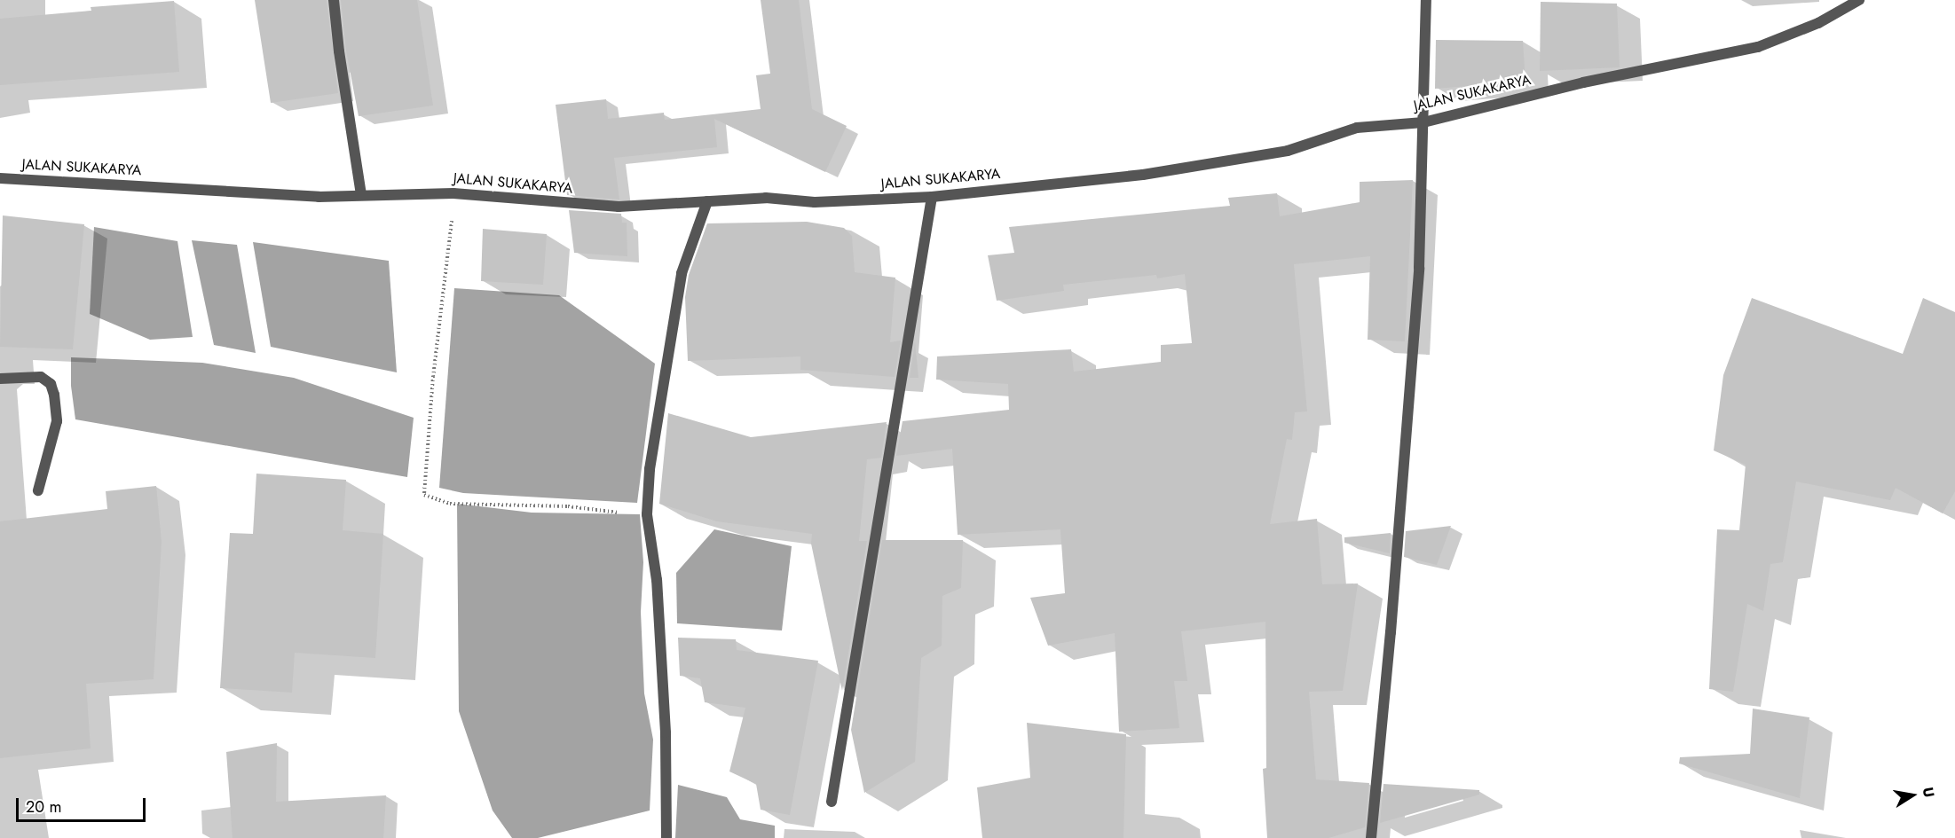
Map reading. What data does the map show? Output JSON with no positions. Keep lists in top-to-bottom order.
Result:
{
  "streets": {
    "street": ["JALAN SUKAKARYA"]
  },
  "scale_bar": "20 m",
  "north": "right"
}
